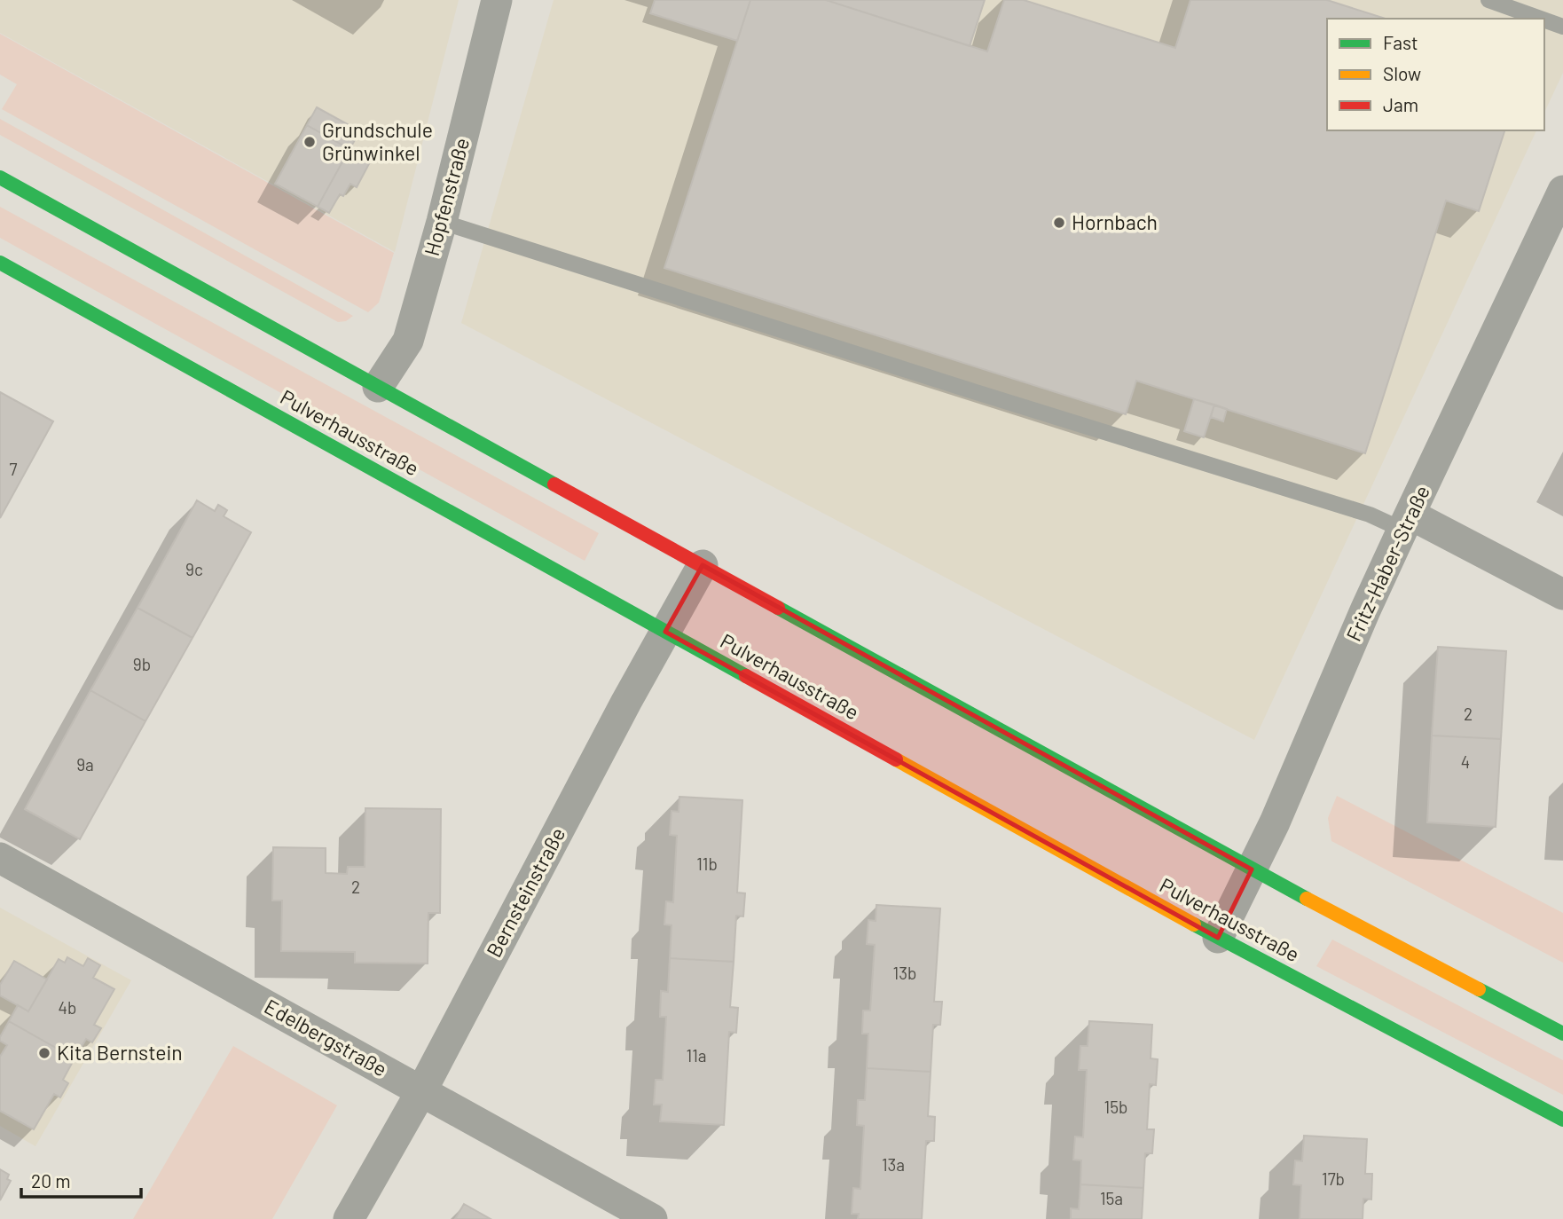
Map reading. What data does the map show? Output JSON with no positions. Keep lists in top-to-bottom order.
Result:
{
  "streets": {
    "main road": ["Pulverhausstraße"],
    "street": [
      "Hopfenstraße",
      "Fritz-Haber-Straße",
      "Bernsteinstraße",
      "Edelbergstraße"
    ]
  },
  "crossings": [
    ["Pulverhausstraße", "Fritz-Haber-Straße"],
    ["Pulverhausstraße", "Bernsteinstraße"],
    ["Bernsteinstraße", "Edelbergstraße"]
  ],
  "places": ["Grundschule Grünwinkel", "Hornbach", "Kita Bernstein"],
  "house_numbers": [
    "7",
    "9c",
    "9b",
    "2",
    "4",
    "9a",
    "11b",
    "2",
    "13b",
    "4b",
    "11a",
    "15b",
    "13a",
    "17b",
    "15a"
  ],
  "legend": ["Fast", "Slow", "Jam"],
  "scale_bar": "20 m"
}
